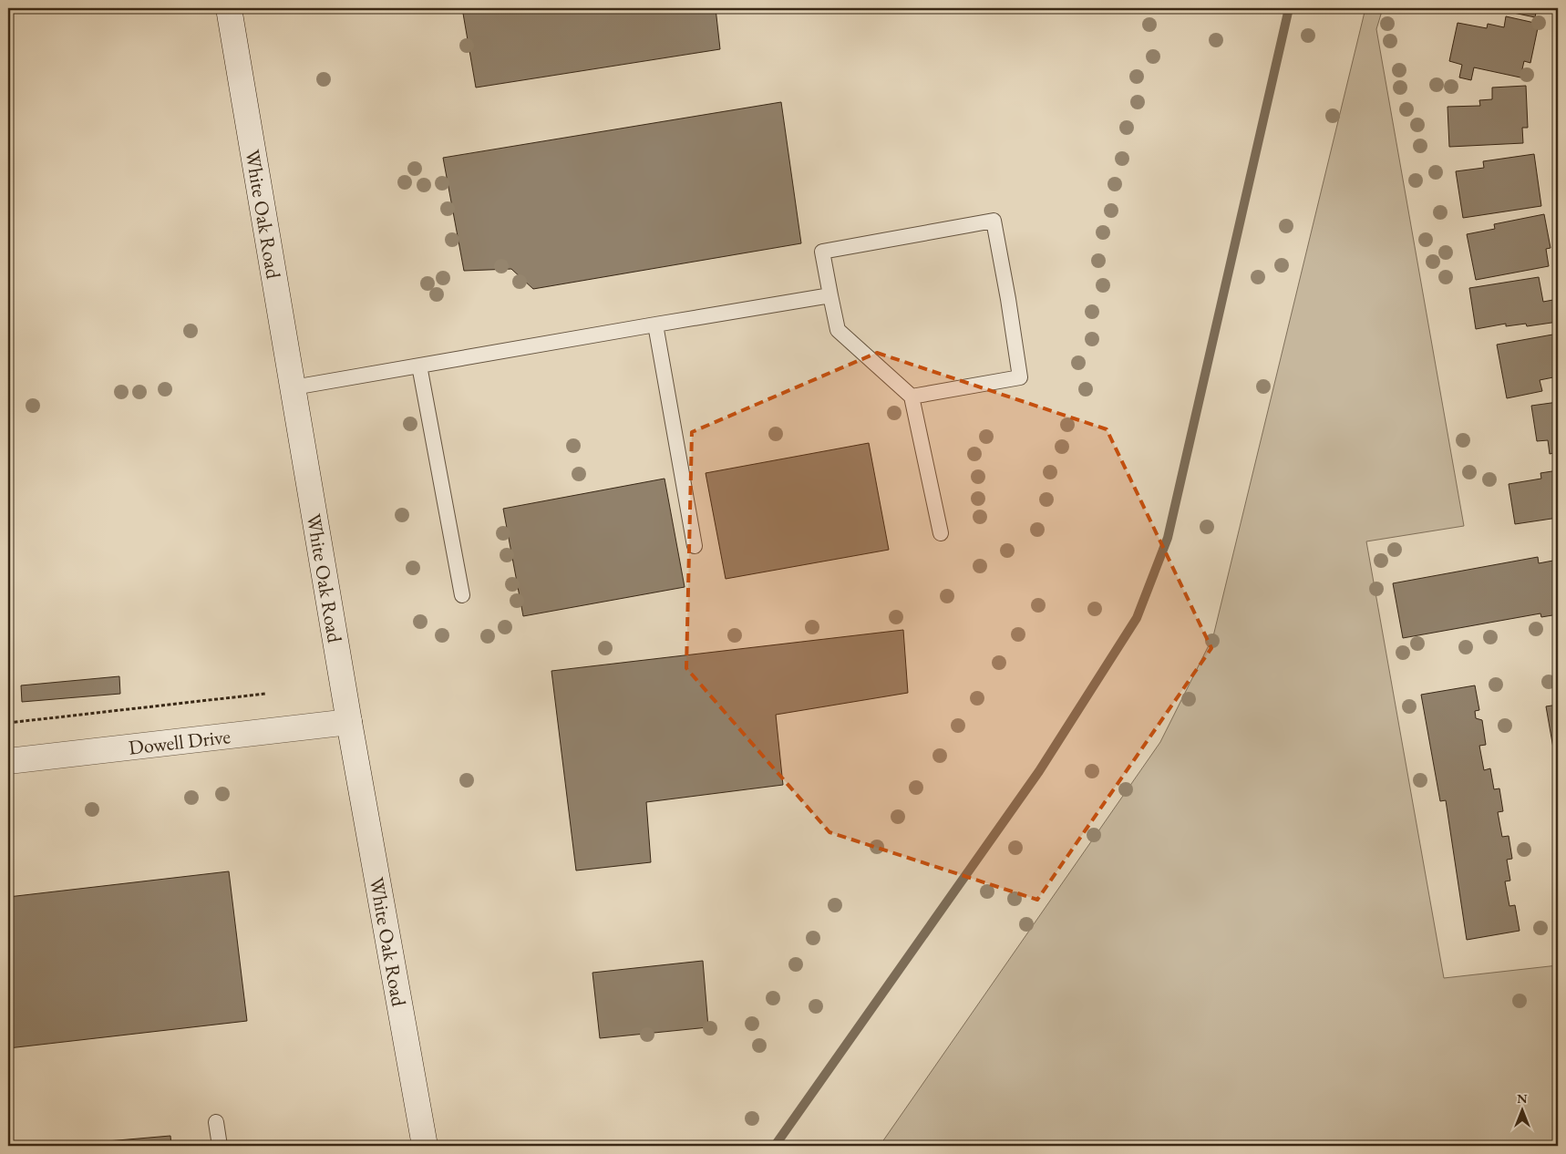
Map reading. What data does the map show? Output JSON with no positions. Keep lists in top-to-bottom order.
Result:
{
  "streets": {
    "street": ["White Oak Road", "Dowell Drive"]
  },
  "crossings": [
    ["White Oak Road", "Dowell Drive"]
  ],
  "north": "top"
}
